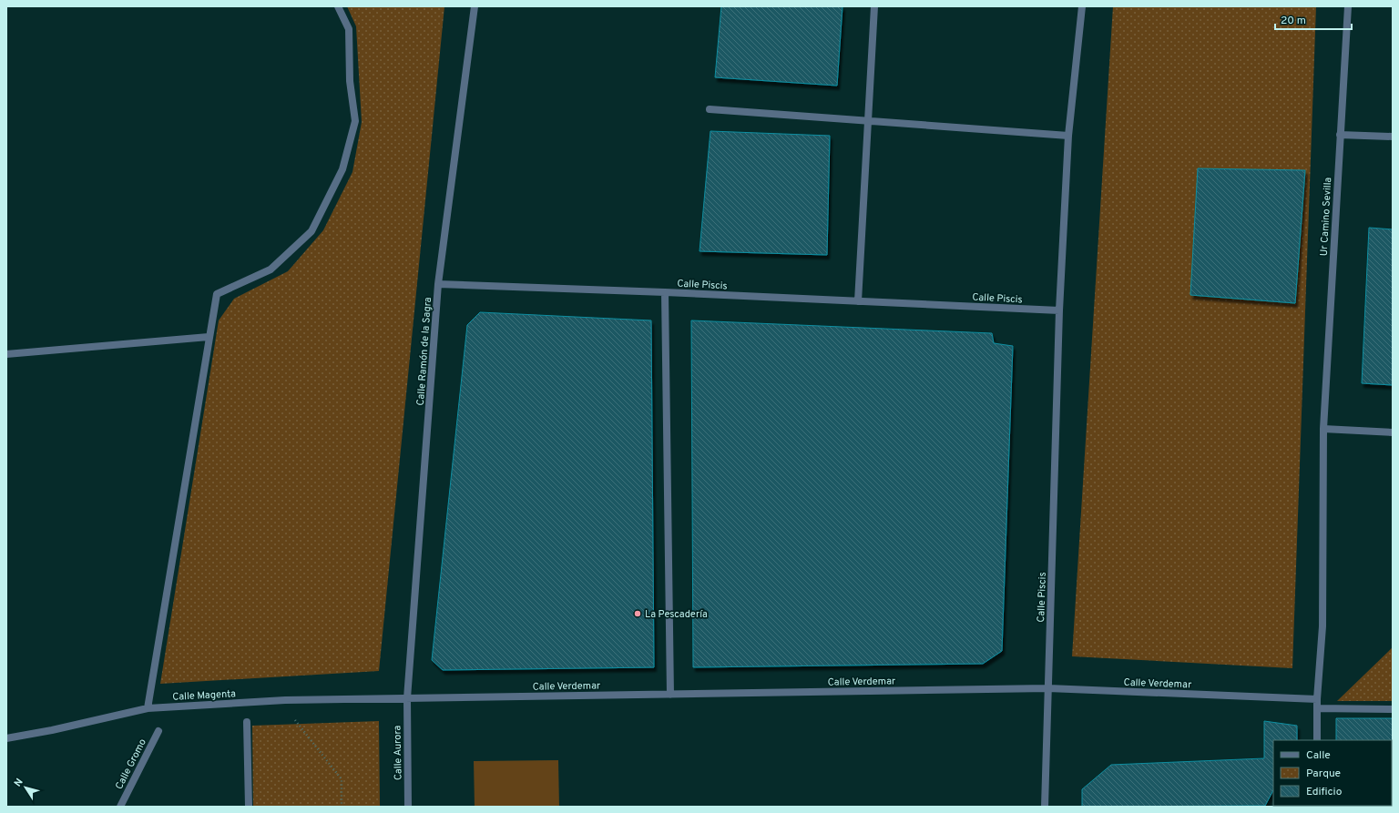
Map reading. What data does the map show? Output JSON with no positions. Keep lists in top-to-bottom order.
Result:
{
  "streets": {
    "street": [
      "Ur Camino Sevilla",
      "Calle Piscis",
      "Calle Ramón de la Sagra",
      "Calle Verdemar",
      "Calle Magenta",
      "Calle Aurora",
      "Calle Gromo"
    ]
  },
  "crossings": [
    ["Ur Camino Sevilla", "Calle Verdemar"],
    ["Calle Piscis", "Calle Ramón de la Sagra"],
    ["Calle Piscis", "Calle Verdemar"],
    ["Calle Ramón de la Sagra", "Calle Verdemar"],
    ["Calle Ramón de la Sagra", "Calle Magenta"],
    ["Calle Ramón de la Sagra", "Calle Aurora"],
    ["Calle Verdemar", "Calle Magenta"],
    ["Calle Verdemar", "Calle Aurora"],
    ["Calle Magenta", "Calle Aurora"]
  ],
  "places": ["La Pescadería"],
  "legend": ["Calle", "Parque", "Edificio"],
  "scale_bar": "20 m",
  "north": "top left"
}
